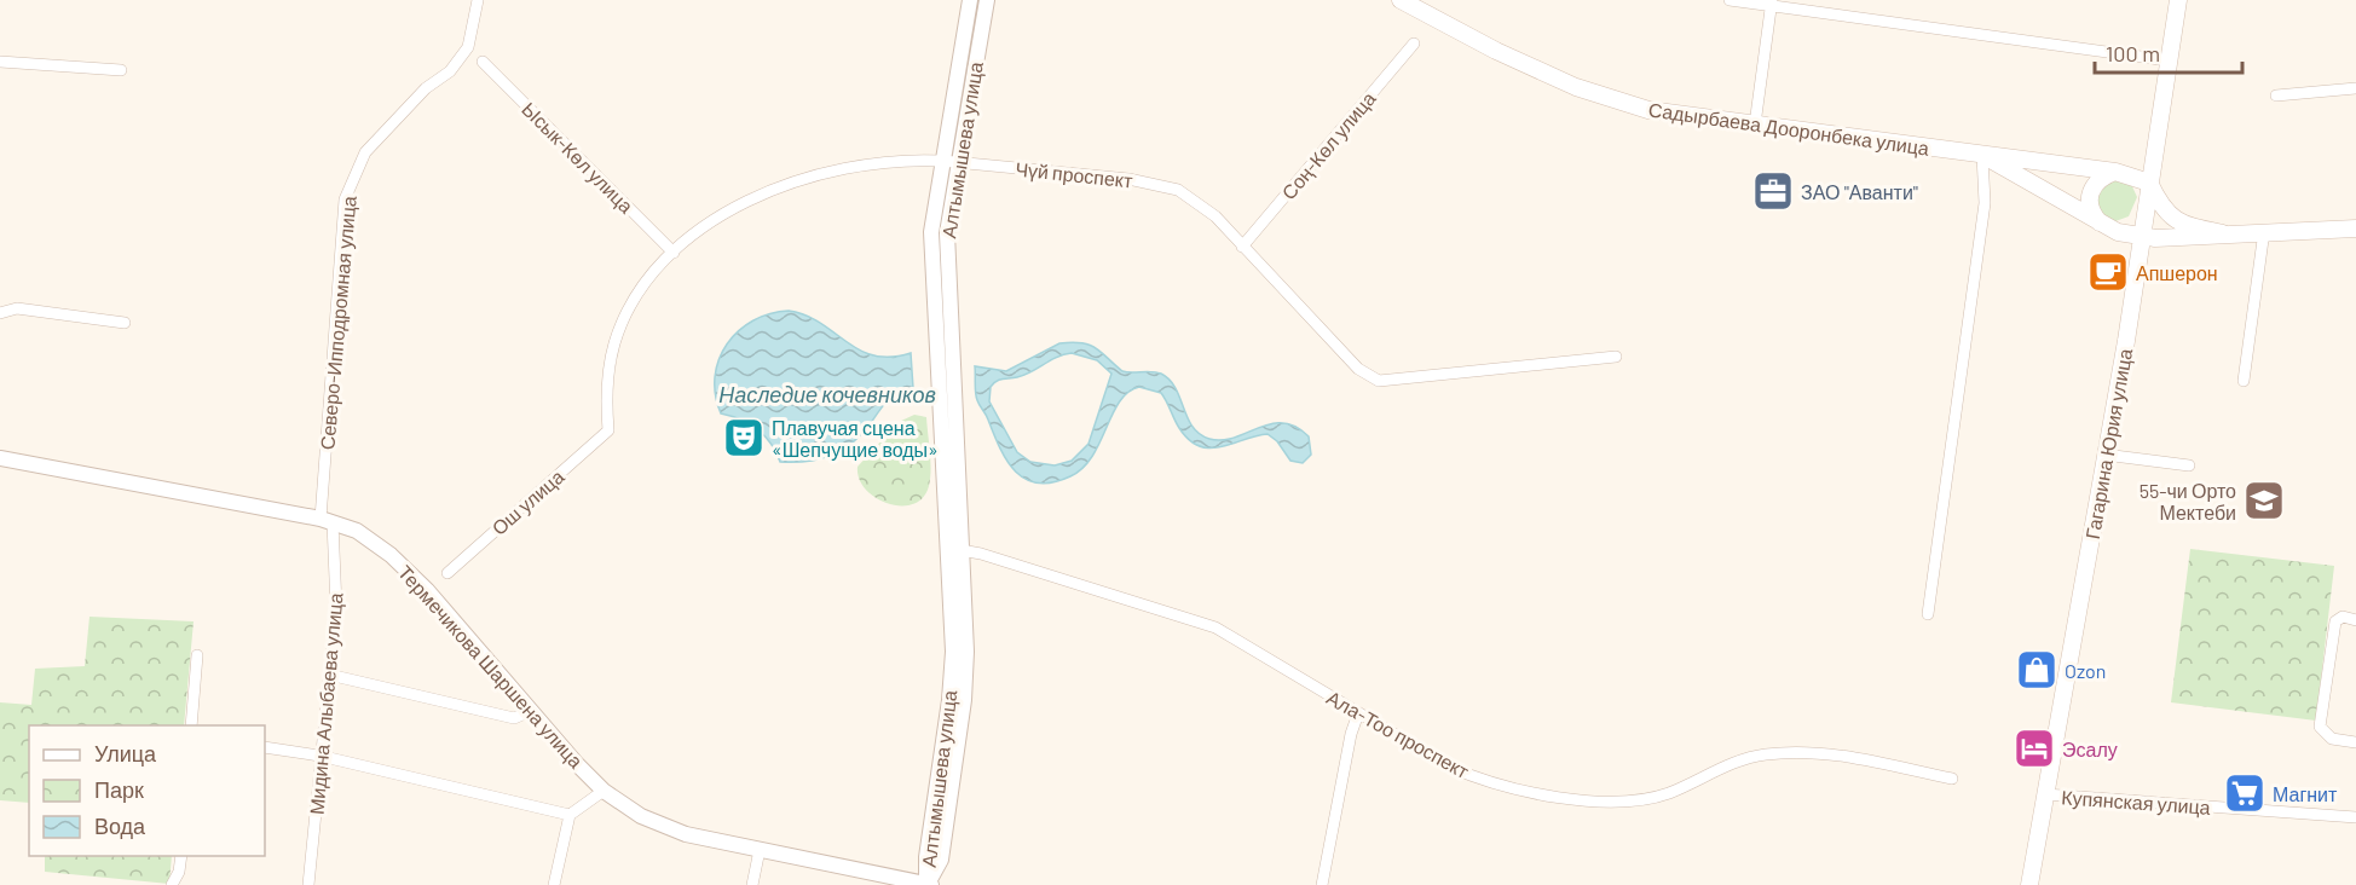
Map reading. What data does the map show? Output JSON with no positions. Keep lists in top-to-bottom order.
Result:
{
  "streets": {
    "main road": ["Садырбаева Дооронбека улица", "Гагарина Юрия улица"],
    "street": [
      "Соң-Көл улица",
      "Алтымышева улица",
      "Ысык-Көл улица",
      "Чүй проспект",
      "Северо-Ипподромная улица",
      "Ош улица",
      "Термечикова Шаршена улица",
      "Мидина Алыбаева улица",
      "Ала-Тоо проспект",
      "Купянская улица"
    ]
  },
  "crossings": [
    ["Садырбаева Дооронбека улица", "Гагарина Юрия улица"],
    ["Соң-Көл улица", "Чүй проспект"],
    ["Алтымышева улица", "Чүй проспект"],
    ["Алтымышева улица", "Термечикова Шаршена улица"],
    ["Алтымышева улица", "Ала-Тоо проспект"],
    ["Ысык-Көл улица", "Чүй проспект"],
    ["Чүй проспект", "Ош улица"],
    ["Северо-Ипподромная улица", "Термечикова Шаршена улица"],
    ["Северо-Ипподромная улица", "Мидина Алыбаева улица"],
    ["Гагарина Юрия улица", "Купянская улица"],
    ["Термечикова Шаршена улица", "Мидина Алыбаева улица"]
  ],
  "water": ["Наследие кочевников"],
  "places": {
    "office": ["ЗАО \"Аванти\""],
    "cafe": ["Апшерон"],
    "theatre": ["Плавучая сцена «Шепчущие воды»"],
    "school or university": ["55-чи Орто Мектеби"],
    "shop": ["Ozon"],
    "hotel": ["Эсалу"],
    "supermarket": ["Магнит"]
  },
  "legend": ["Улица", "Парк", "Вода"],
  "scale_bar": "100 m"
}
